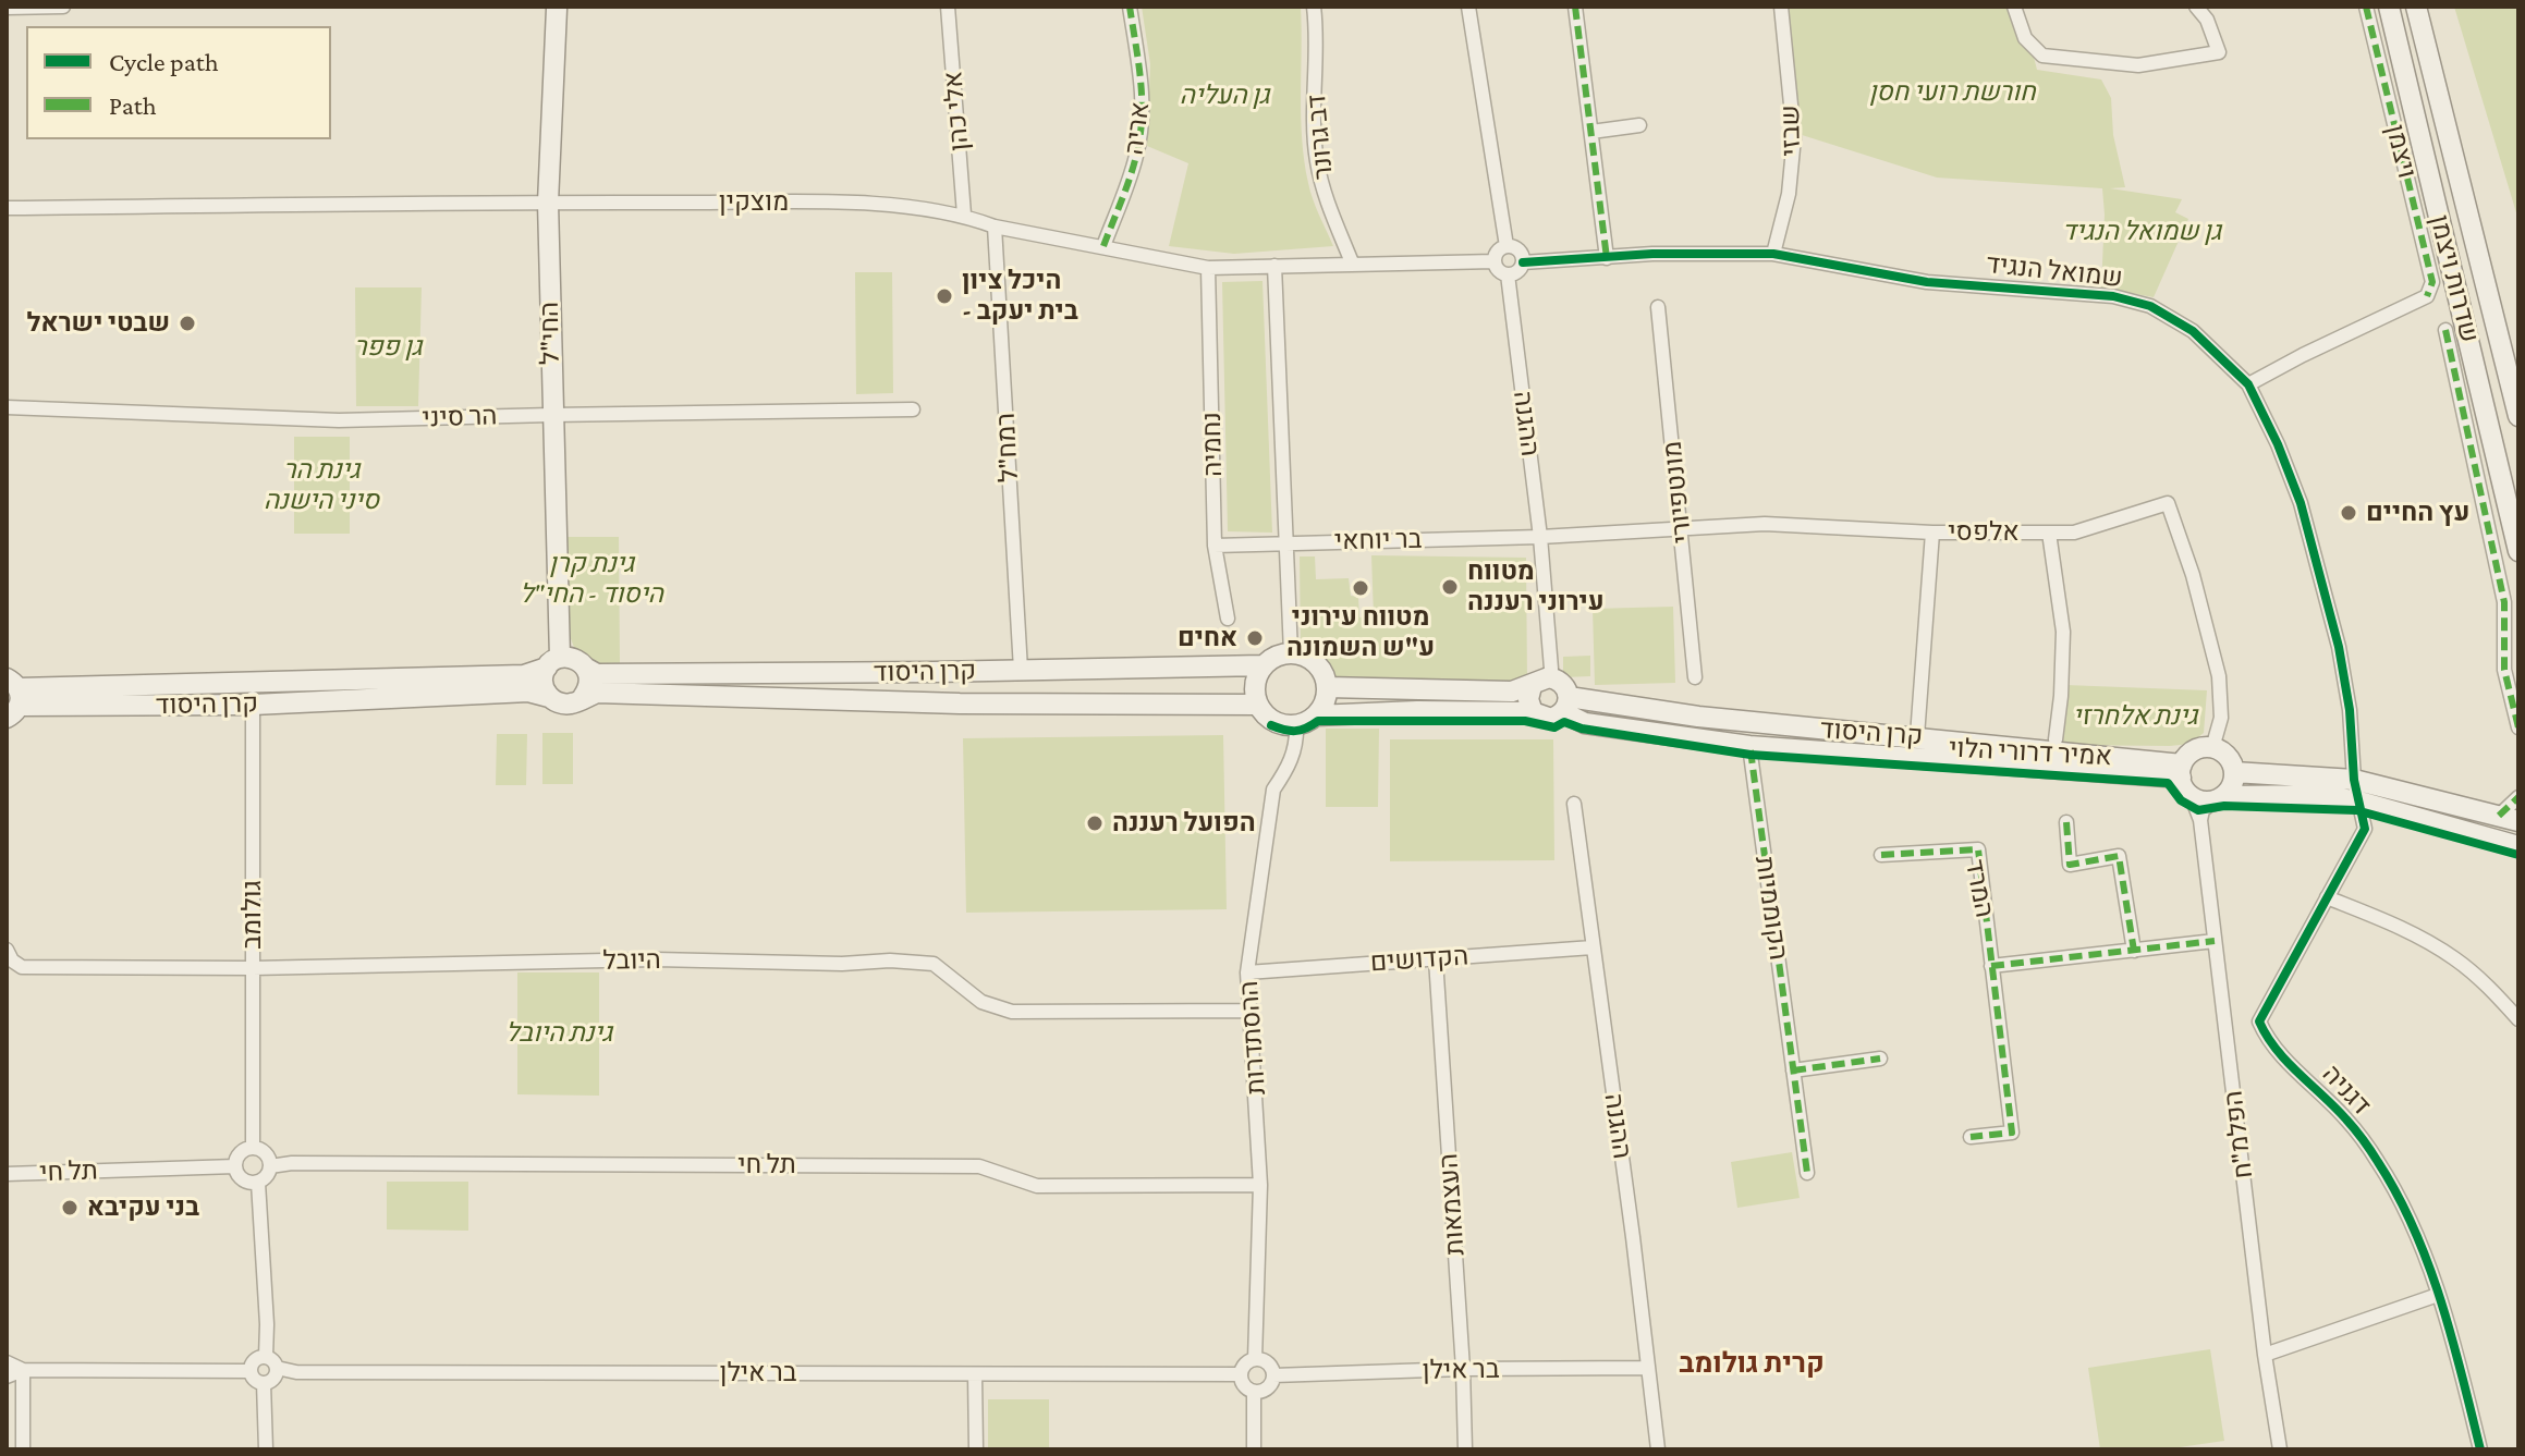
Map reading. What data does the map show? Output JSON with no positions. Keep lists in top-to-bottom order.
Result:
{
  "streets": {
    "street": [
      "אלי כהן",
      "אריה",
      "שבזי",
      "דב גרונר",
      "ויצמן",
      "מוצקין",
      "שמואל הנגיד",
      "שדרות ויצמן",
      "החי\"ל",
      "הר סיני",
      "ההגנה",
      "נחמיה",
      "רמח\"ל",
      "מונטפיורי",
      "אלפסי",
      "בר יוחאי",
      "קרן היסוד",
      "המרד",
      "הקוממיות",
      "גולומב",
      "הקדושים",
      "היובל",
      "ההסתדרות",
      "דגניה",
      "הפלמ\"ח",
      "תל חי",
      "העצמאות",
      "בר אילן"
    ],
    "cycle path": ["אמיר דרורי הלוי"]
  },
  "crossings": [
    ["אלי כהן", "מוצקין"],
    ["אריה", "מוצקין"],
    ["שבזי", "שמואל הנגיד"],
    ["דב גרונר", "מוצקין"],
    ["ויצמן", "שמואל הנגיד"],
    ["מוצקין", "שמואל הנגיד"],
    ["מוצקין", "החי\"ל"],
    ["מוצקין", "ההגנה"],
    ["מוצקין", "נחמיה"],
    ["מוצקין", "רמח\"ל"],
    ["שמואל הנגיד", "ההגנה"],
    ["שמואל הנגיד", "דגניה"],
    ["החי\"ל", "הר סיני"],
    ["החי\"ל", "קרן היסוד"],
    ["ההגנה", "אלפסי"],
    ["ההגנה", "בר יוחאי"],
    ["ההגנה", "קרן היסוד"],
    ["ההגנה", "הקדושים"],
    ["ההגנה", "בר אילן"],
    ["נחמיה", "בר יוחאי"],
    ["רמח\"ל", "קרן היסוד"],
    ["מונטפיורי", "אלפסי"],
    ["אלפסי", "בר יוחאי"],
    ["אלפסי", "קרן היסוד"],
    ["אלפסי", "הפלמ\"ח"],
    ["קרן היסוד", "הקוממיות"],
    ["קרן היסוד", "גולומב"],
    ["קרן היסוד", "ההסתדרות"],
    ["קרן היסוד", "הפלמ\"ח"],
    ["גולומב", "היובל"],
    ["גולומב", "תל חי"],
    ["הקדושים", "ההסתדרות"],
    ["הקדושים", "העצמאות"],
    ["היובל", "ההסתדרות"],
    ["ההסתדרות", "תל חי"],
    ["ההסתדרות", "בר אילן"],
    ["העצמאות", "בר אילן"]
  ],
  "districts": ["קרית גולומב"],
  "parks": [
    "חורשת רועי חסן",
    "גן העליה",
    "גן שמואל הנגיד",
    "גן פפר",
    "גינת הר סיני הישנה",
    "גינת קרן היסוד - החי\"ל",
    "גינת אלחרזי",
    "גינת היובל"
  ],
  "places": [
    "היכל ציון - בית יעקב",
    "שבטי ישראל",
    "עץ החיים",
    "מטווח עירוני רעננה",
    "מטווח עירוני ע\"ש השמונה",
    "אחים",
    "הפועל רעננה",
    "בני עקיבא"
  ],
  "legend": ["Cycle path", "Path"]
}
